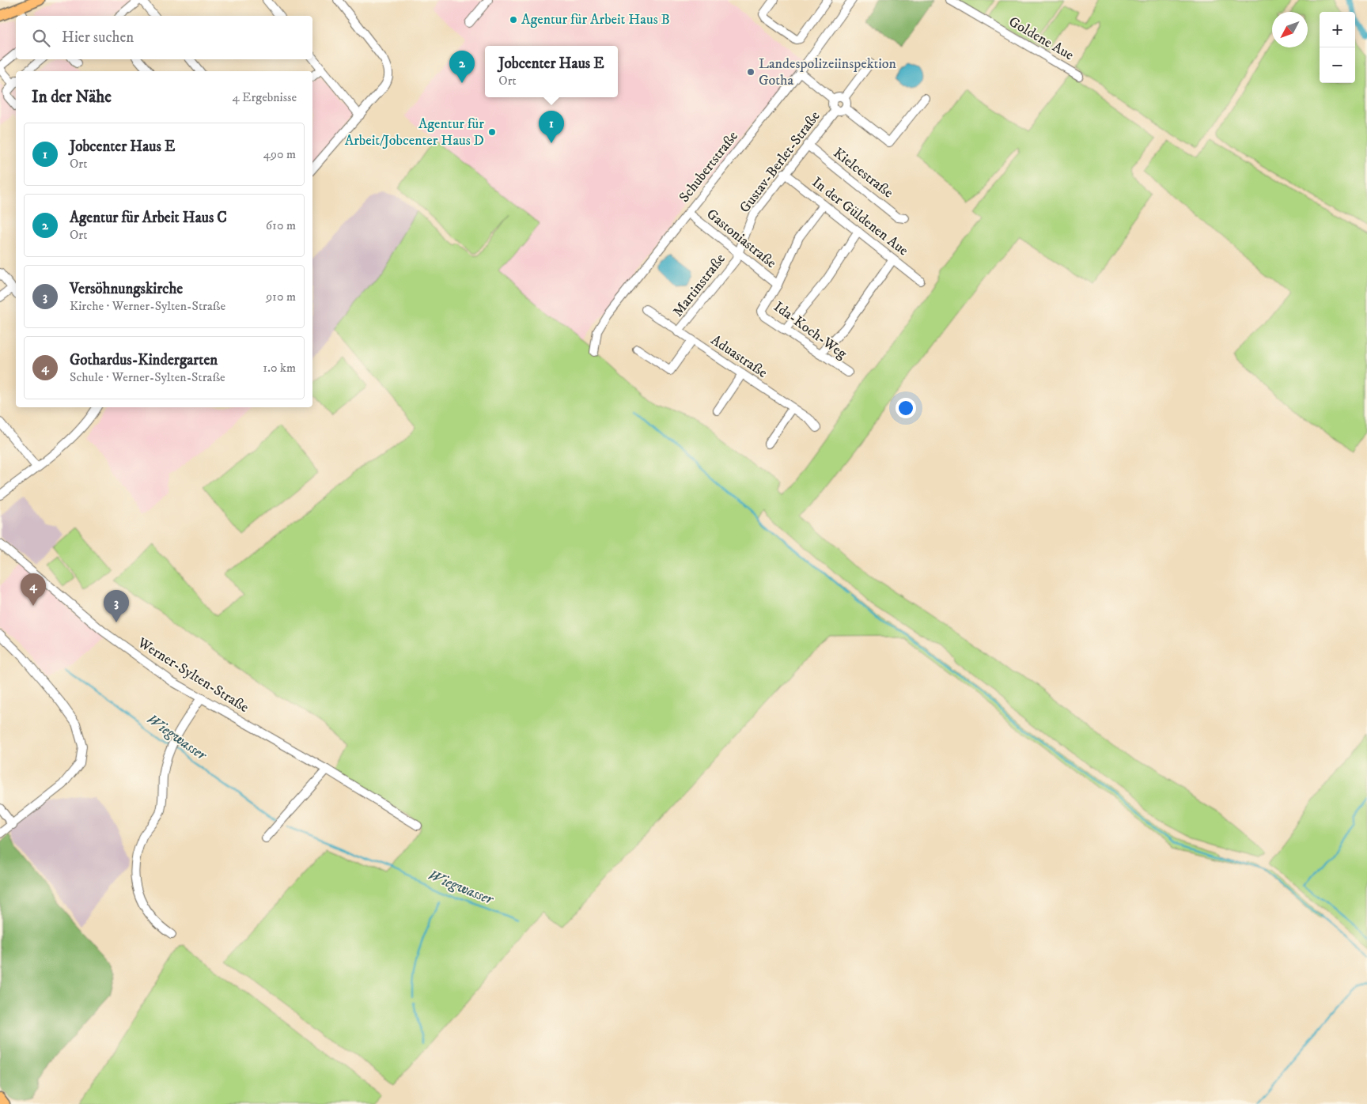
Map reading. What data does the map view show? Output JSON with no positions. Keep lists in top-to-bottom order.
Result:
{
  "streets": {
    "street": [
      "Goldene Aue",
      "Gustav-Berlet-Straße",
      "Schubertstraße",
      "Kielcestraße",
      "In der Güldenen Aue",
      "Gastoniastraße",
      "Martinstraße",
      "Ida-Koch-Weg",
      "Aduastraße",
      "Werner-Sylten-Straße"
    ]
  },
  "crossings": [
    ["Gustav-Berlet-Straße", "Kielcestraße"],
    ["Gustav-Berlet-Straße", "In der Güldenen Aue"],
    ["Gustav-Berlet-Straße", "Gastoniastraße"],
    ["Gustav-Berlet-Straße", "Martinstraße"],
    ["Schubertstraße", "Gastoniastraße"],
    ["In der Güldenen Aue", "Ida-Koch-Weg"],
    ["Gastoniastraße", "Martinstraße"],
    ["Gastoniastraße", "Ida-Koch-Weg"],
    ["Martinstraße", "Aduastraße"]
  ],
  "water": ["Wiegwasser"],
  "places": ["Agentur für Arbeit Haus B", "Landespolizeiinspektion Gotha", "Agentur für Arbeit/Jobcenter Haus D"],
  "north": "bottom left",
  "page": {
    "map_buttons": ["+", "−"],
    "search": "Hier suchen",
    "popup": ["Jobcenter Haus E", "Ort"],
    "pins": [
      "2",
      "1",
      "4",
      "3"
    ],
    "heading": ["In der Nähe", "4 Ergebnisse"],
    "list": [
      {
        "mark": "1",
        "name": "Jobcenter Haus E",
        "note": "Ort",
        "value": "490 m"
      },
      {
        "mark": "2",
        "name": "Agentur für Arbeit Haus C",
        "note": "Ort",
        "value": "610 m"
      },
      {
        "mark": "3",
        "name": "Versöhnungskirche",
        "note": "Kirche · Werner-Sylten-Straße",
        "value": "910 m"
      },
      {
        "mark": "4",
        "name": "Gothardus-Kindergarten",
        "note": "Schule · Werner-Sylten-Straße",
        "value": "1.0 km"
      }
    ]
  }
}
